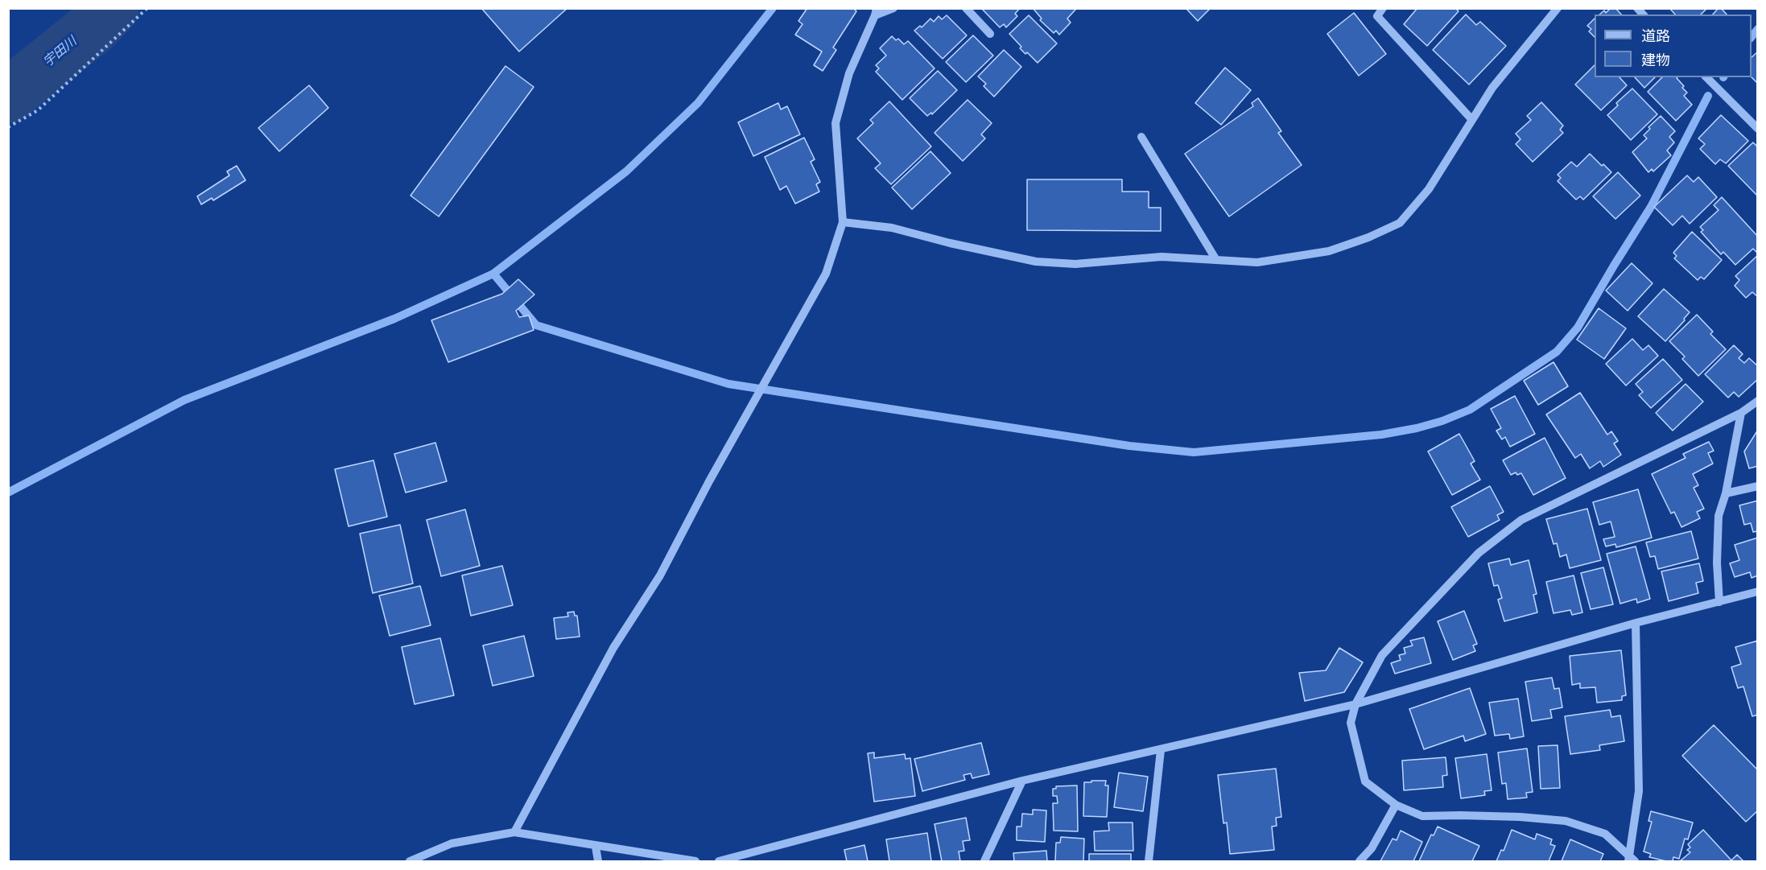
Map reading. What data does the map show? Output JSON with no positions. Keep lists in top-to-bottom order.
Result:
{
  "water": ["宇田川"],
  "legend": ["道路", "建物"]
}
